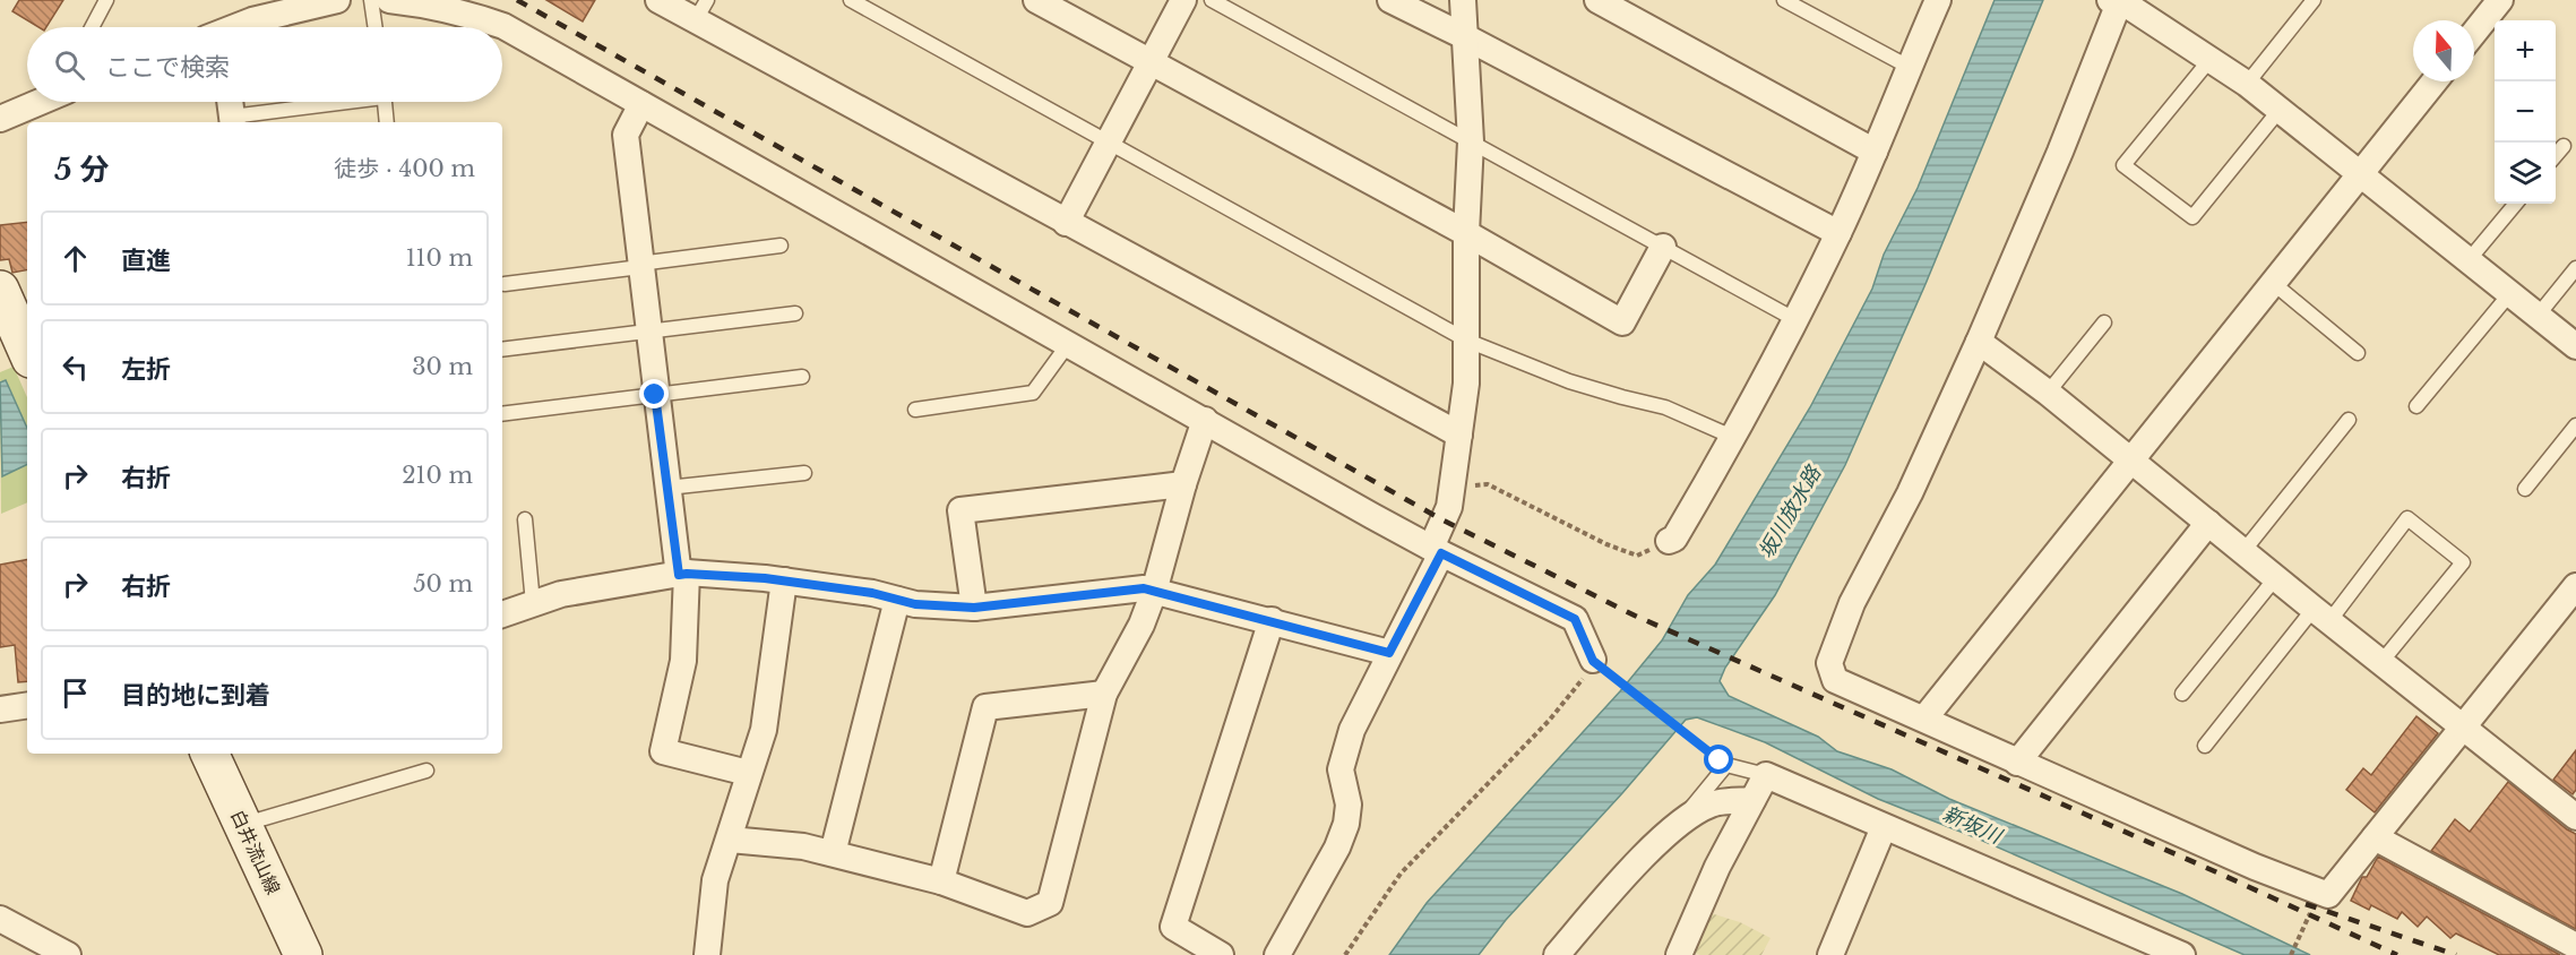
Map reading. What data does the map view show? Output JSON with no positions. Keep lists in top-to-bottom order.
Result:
{
  "streets": {
    "main road": ["白井流山線"]
  },
  "water": ["坂川放水路", "新坂川"],
  "north": "top",
  "page": {
    "map_buttons": ["+", "−"],
    "search": "ここで検索",
    "heading": ["5 分", "徒歩 · 400 m"],
    "list": [
      ["直進", "110 m"],
      ["左折", "30 m"],
      ["右折", "210 m"],
      ["右折", "50 m"],
      "目的地に到着"
    ]
  }
}
